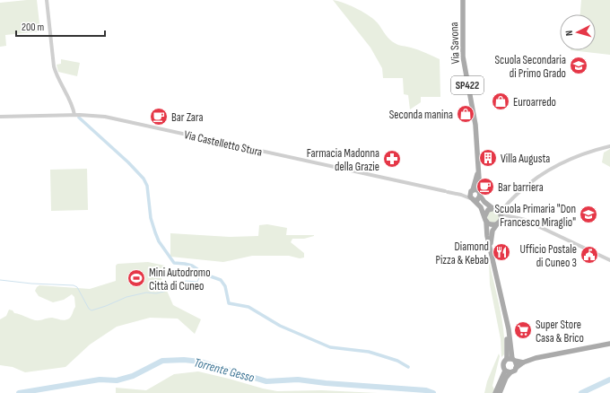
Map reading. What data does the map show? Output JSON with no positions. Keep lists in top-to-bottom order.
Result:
{
  "streets": {
    "main road": ["Via Savona", "SP422"],
    "street": ["Via Castelletto Stura"]
  },
  "crossings": [
    ["Via Savona", "SP422"],
    ["Via Savona", "Via Castelletto Stura"],
    ["SP422", "Via Castelletto Stura"]
  ],
  "water": ["Torrente Gesso"],
  "places": {
    "school or university": ["Scuola Secondaria di Primo Grado", "Scuola Primaria \"Don Francesco Miraglio\""],
    "shop": ["Euroarredo", "Seconda manina"],
    "cafe": ["Bar Zara", "Bar barriera"],
    "building": ["Villa Augusta"],
    "pharmacy": ["Farmacia Madonna della Grazie"],
    "restaurant": ["Diamond Pizza & Kebab"],
    "public building": ["Ufficio Postale di Cuneo 3"],
    "sports": ["Mini Autodromo Città di Cuneo"],
    "supermarket": ["Super Store Casa & Brico"]
  },
  "scale_bar": "200 m",
  "north": "left"
}
